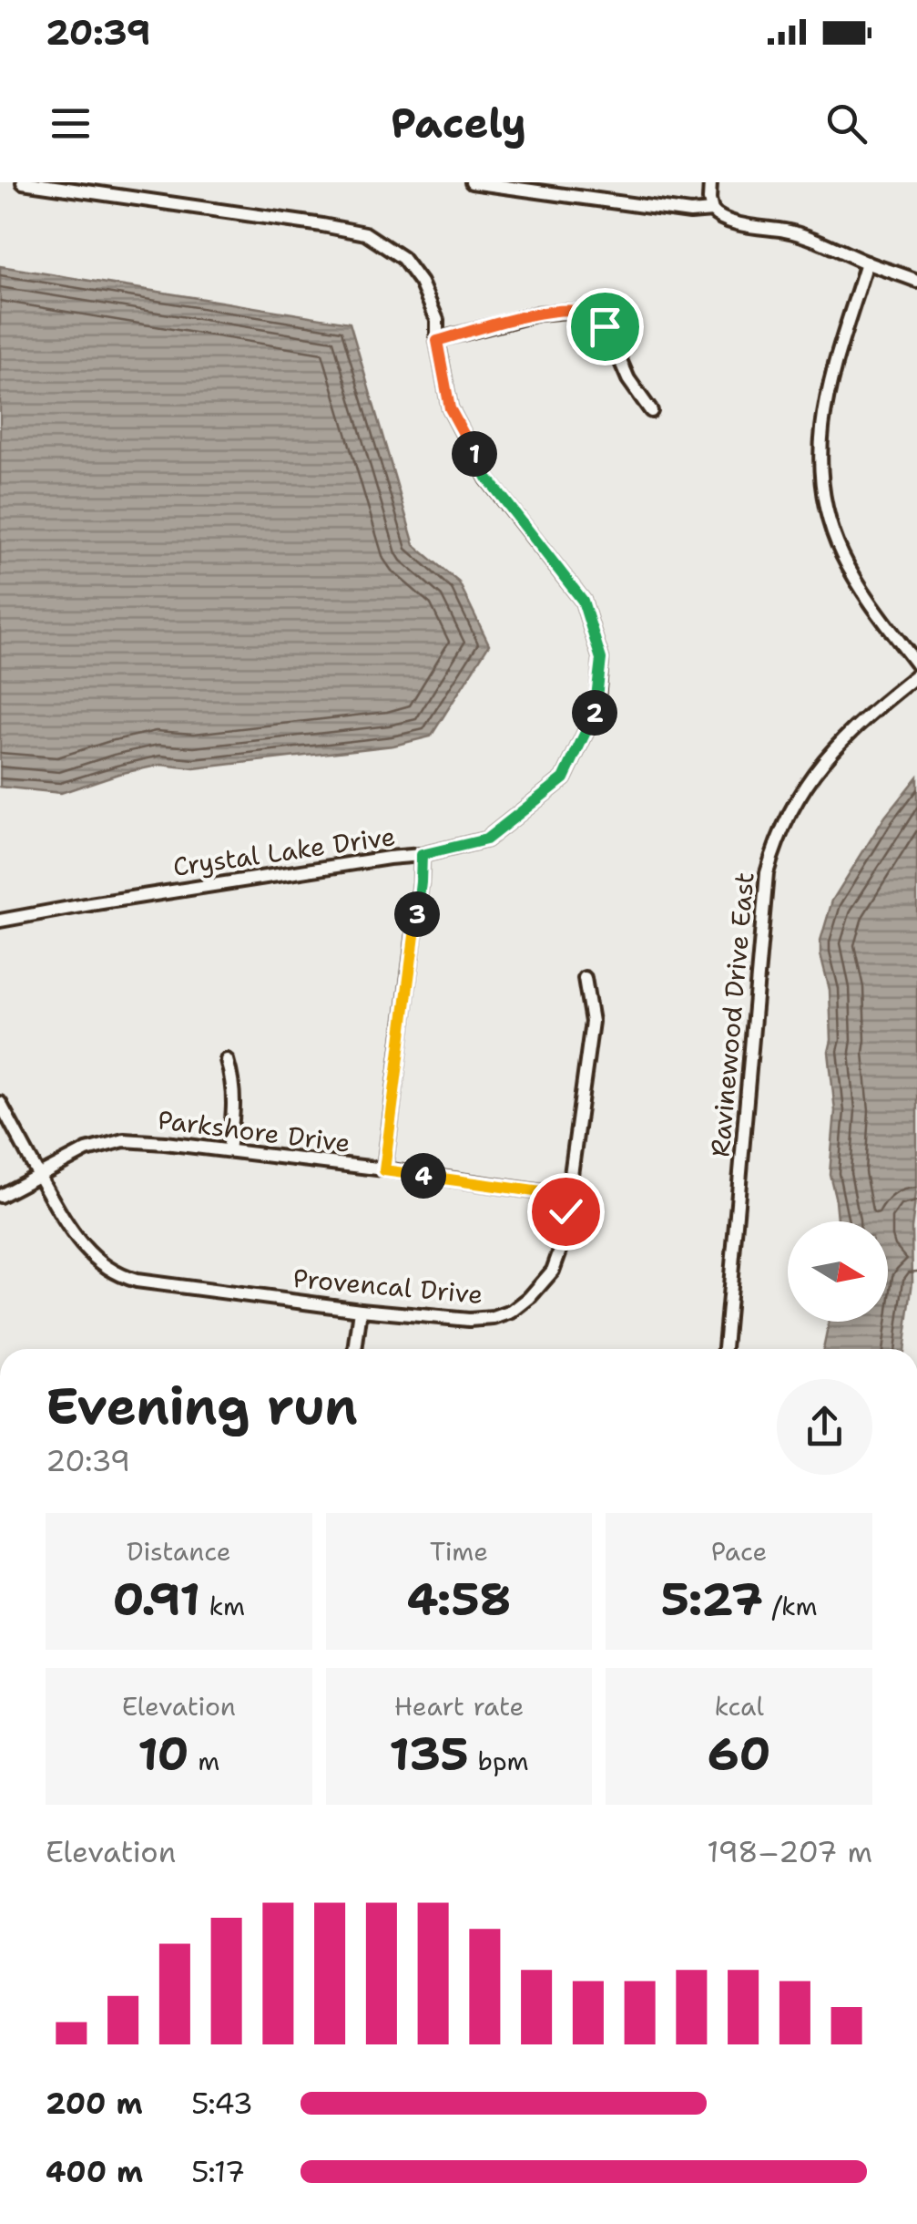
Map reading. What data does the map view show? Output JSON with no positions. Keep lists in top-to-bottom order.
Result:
{
  "streets": {
    "street": [
      "Crystal Lake Drive",
      "Ravinewood Drive East",
      "Parkshore Drive",
      "Provencal Drive"
    ]
  },
  "crossings": [
    ["Parkshore Drive", "Provencal Drive"]
  ],
  "north": "right",
  "page": {
    "status": "20:39",
    "header": "Pacely",
    "pins": [
      "1",
      "2",
      "3",
      "4"
    ],
    "heading": ["Evening run", "20:39"],
    "stats": [
      ["Distance", "0.91 km"],
      ["Time", "4:58"],
      ["Pace", "5:27 /km"],
      ["Elevation", "10 m"],
      ["Heart rate", "135 bpm"],
      ["kcal", "60"]
    ],
    "chart": ["Elevation", "198–207 m"],
    "list": [
      {
        "name": "200 m",
        "note": "5:43"
      },
      {
        "name": "400 m",
        "note": "5:17"
      }
    ]
  }
}
